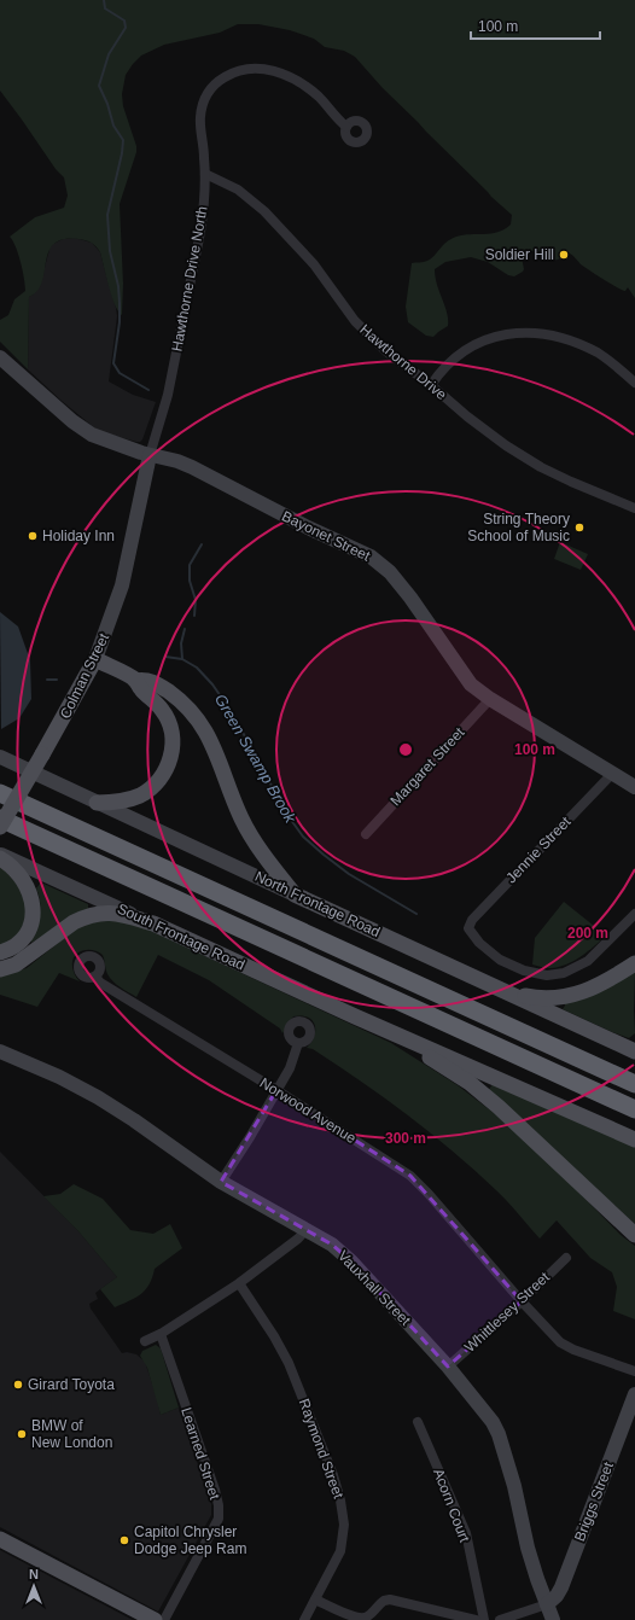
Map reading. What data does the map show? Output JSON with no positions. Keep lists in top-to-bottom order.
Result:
{
  "streets": {
    "main road": ["Colman Street", "North Frontage Road", "South Frontage Road"],
    "street": [
      "Hawthorne Drive North",
      "Hawthorne Drive",
      "Bayonet Street",
      "Margaret Street",
      "Jennie Street",
      "Norwood Avenue",
      "Vauxhall Street",
      "Whittlesey Street",
      "Raymond Street",
      "Learned Street",
      "Briggs Street",
      "Acorn Court"
    ]
  },
  "crossings": [
    ["Hawthorne Drive North", "Hawthorne Drive"],
    ["Hawthorne Drive North", "Bayonet Street"],
    ["Hawthorne Drive North", "Colman Street"],
    ["Bayonet Street", "Colman Street"],
    ["Bayonet Street", "Margaret Street"],
    ["Bayonet Street", "Jennie Street"],
    ["Norwood Avenue", "Whittlesey Street"],
    ["Vauxhall Street", "Whittlesey Street"],
    ["Vauxhall Street", "Briggs Street"]
  ],
  "water": ["Green Swamp Brook"],
  "places": [
    "Soldier Hill",
    "String Theory School of Music",
    "Holiday Inn",
    "Girard Toyota",
    "BMW of New London",
    "Capitol Chrysler Dodge Jeep Ram"
  ],
  "scale_bar": "100 m",
  "north": "top",
  "rings": ["100 m", "200 m", "300 m"]
}
